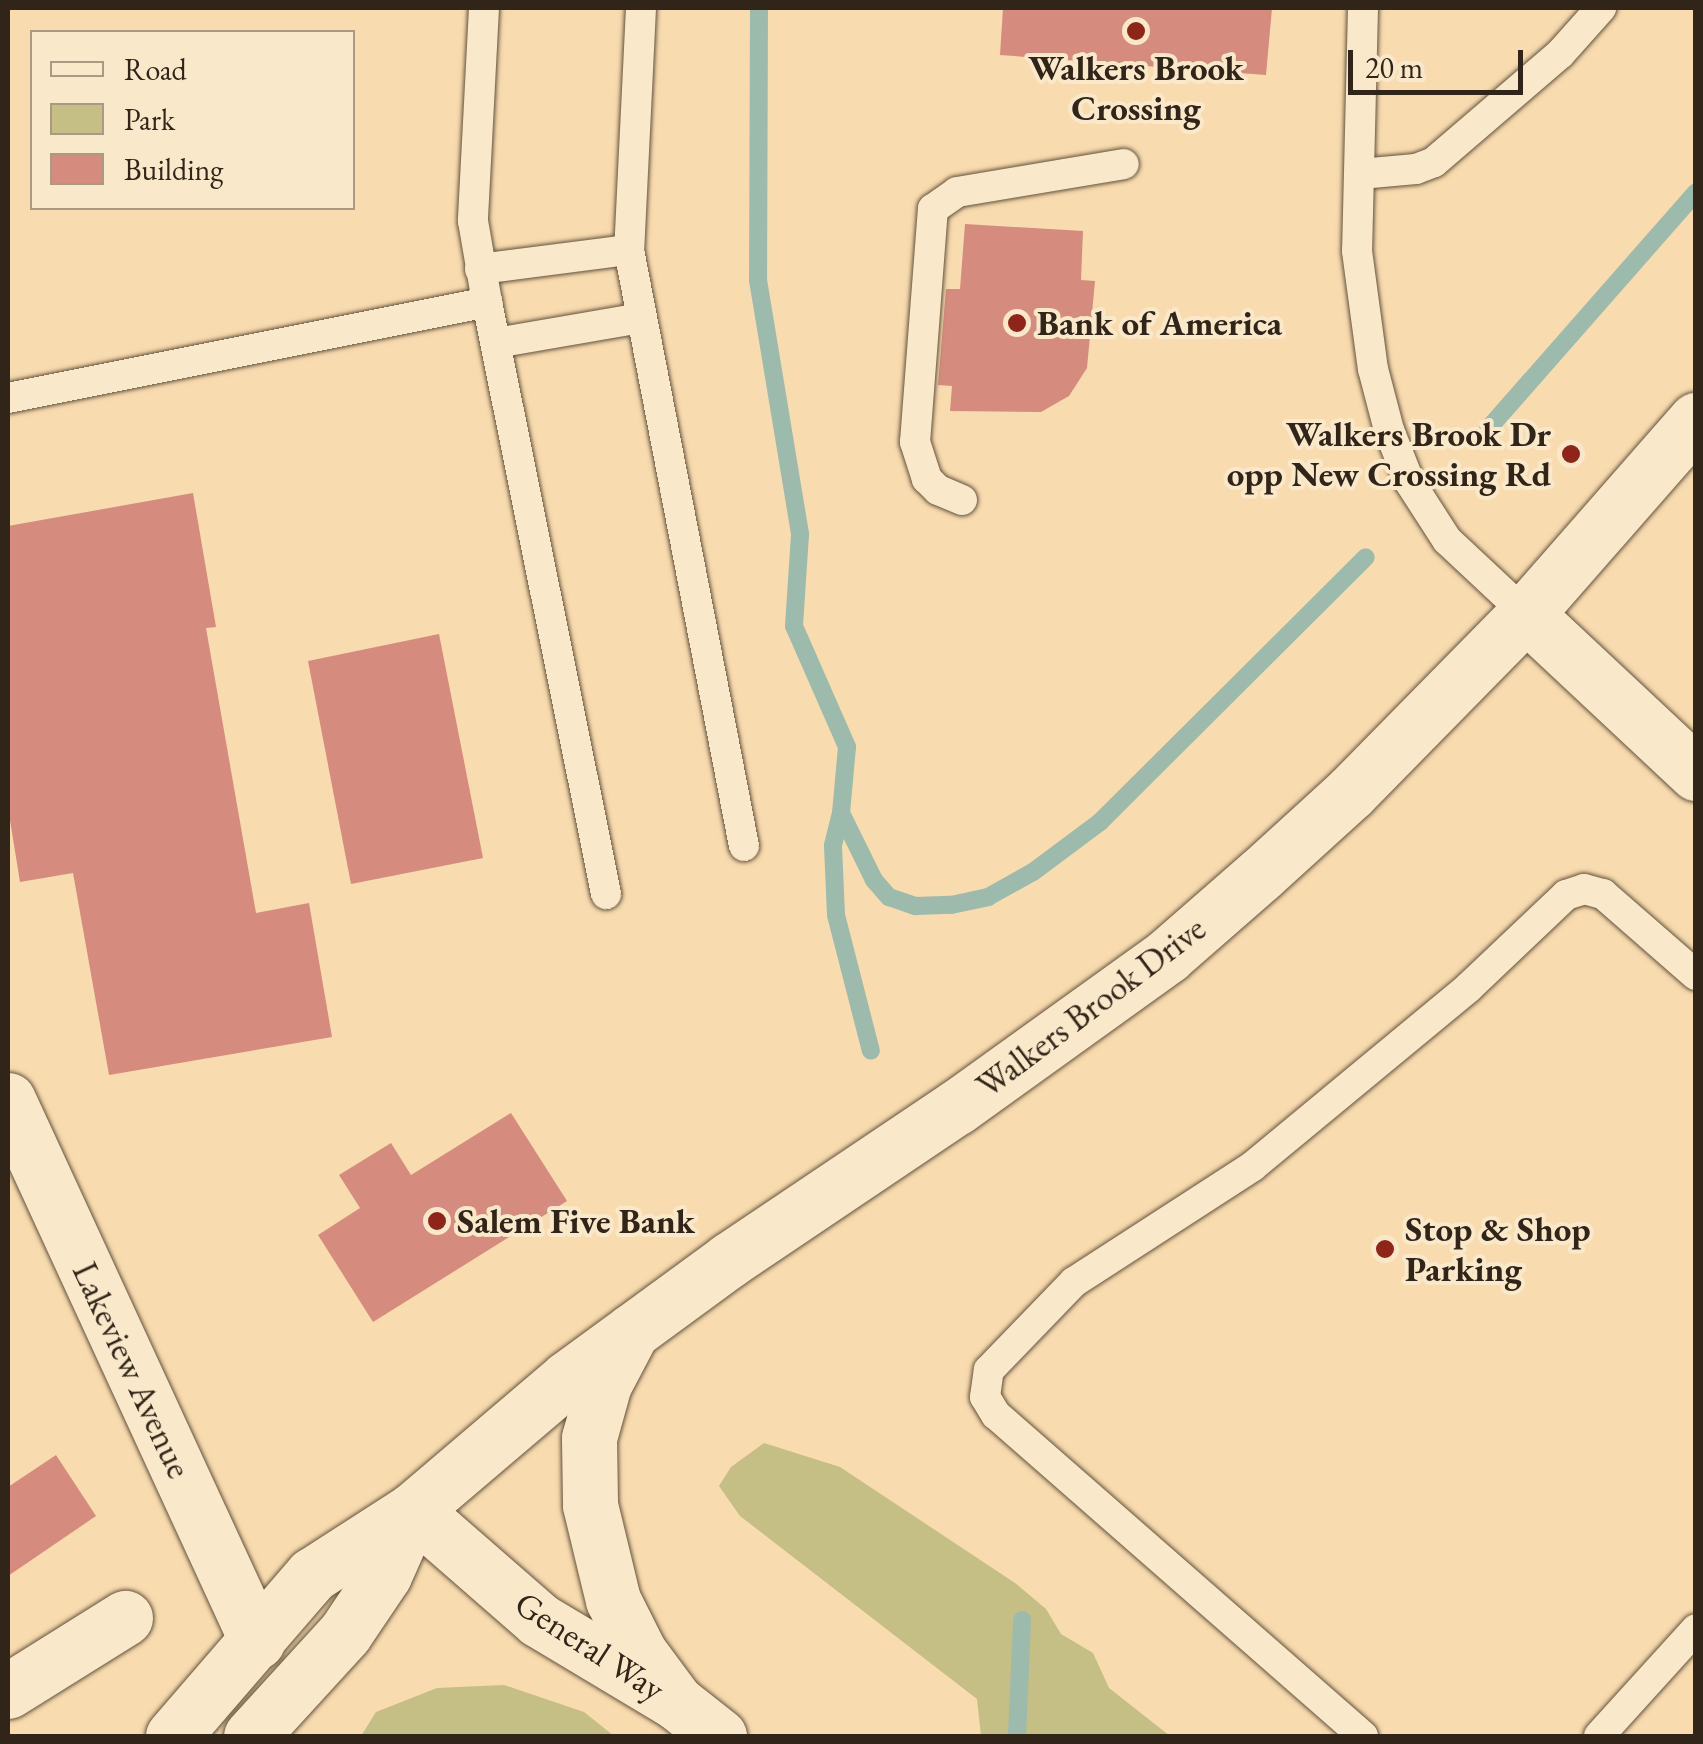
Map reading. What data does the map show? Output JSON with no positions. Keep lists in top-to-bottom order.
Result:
{
  "streets": {
    "street": ["Walkers Brook Drive", "Lakeview Avenue", "General Way"]
  },
  "crossings": [
    ["Walkers Brook Drive", "Lakeview Avenue"],
    ["Walkers Brook Drive", "General Way"]
  ],
  "places": [
    "Walkers Brook Crossing",
    "Bank of America",
    "Walkers Brook Dr opp New Crossing Rd",
    "Salem Five Bank",
    "Stop & Shop Parking"
  ],
  "legend": ["Road", "Park", "Building"],
  "scale_bar": "20 m"
}
